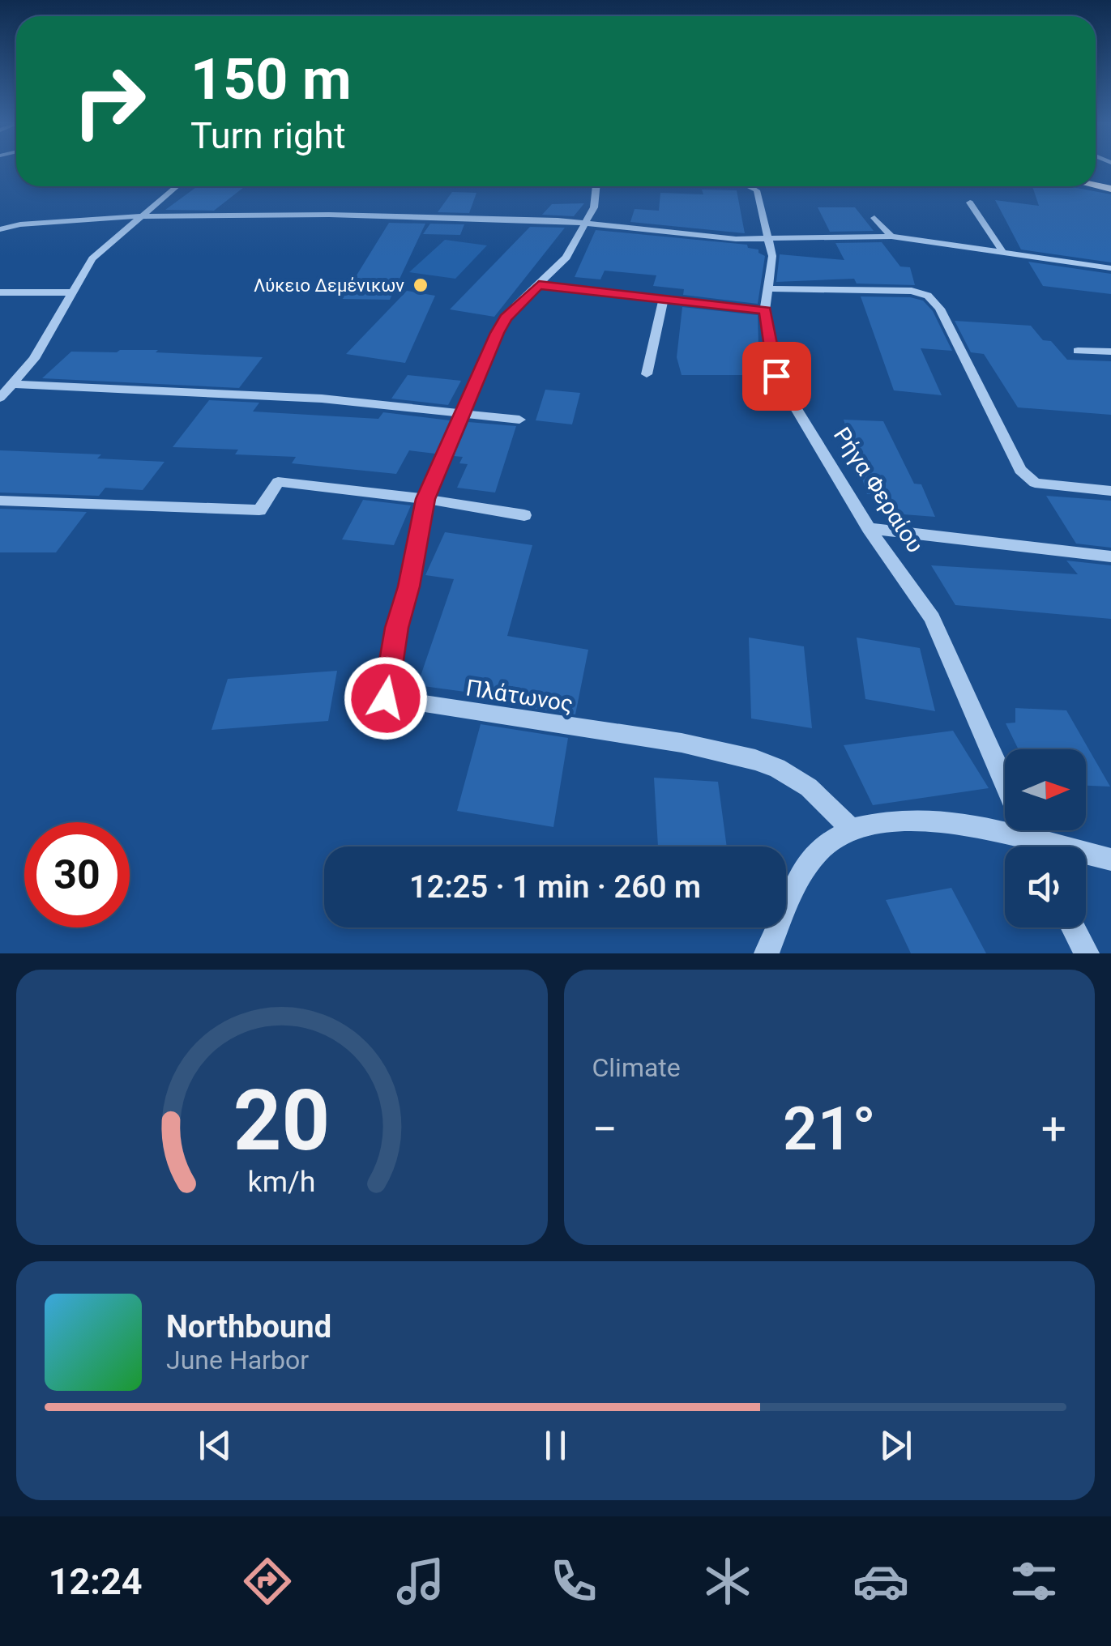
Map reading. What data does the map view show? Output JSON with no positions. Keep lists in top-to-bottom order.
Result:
{
  "streets": {
    "street": ["Ρήγα Φεραίου", "Πλάτωνος"]
  },
  "places": ["Λύκειο Δεμένικων"],
  "north": "right",
  "page": {
    "turn": ["150 m", "Turn right"],
    "limit": "30",
    "trip": "12:25 · 1 min · 260 m",
    "tile": "Climate",
    "heat": ["−", "21°", "+"],
    "song": ["Northbound", "June Harbor"],
    "tabs": "12:24",
    "gauge": ["20", "km/h"]
  }
}
